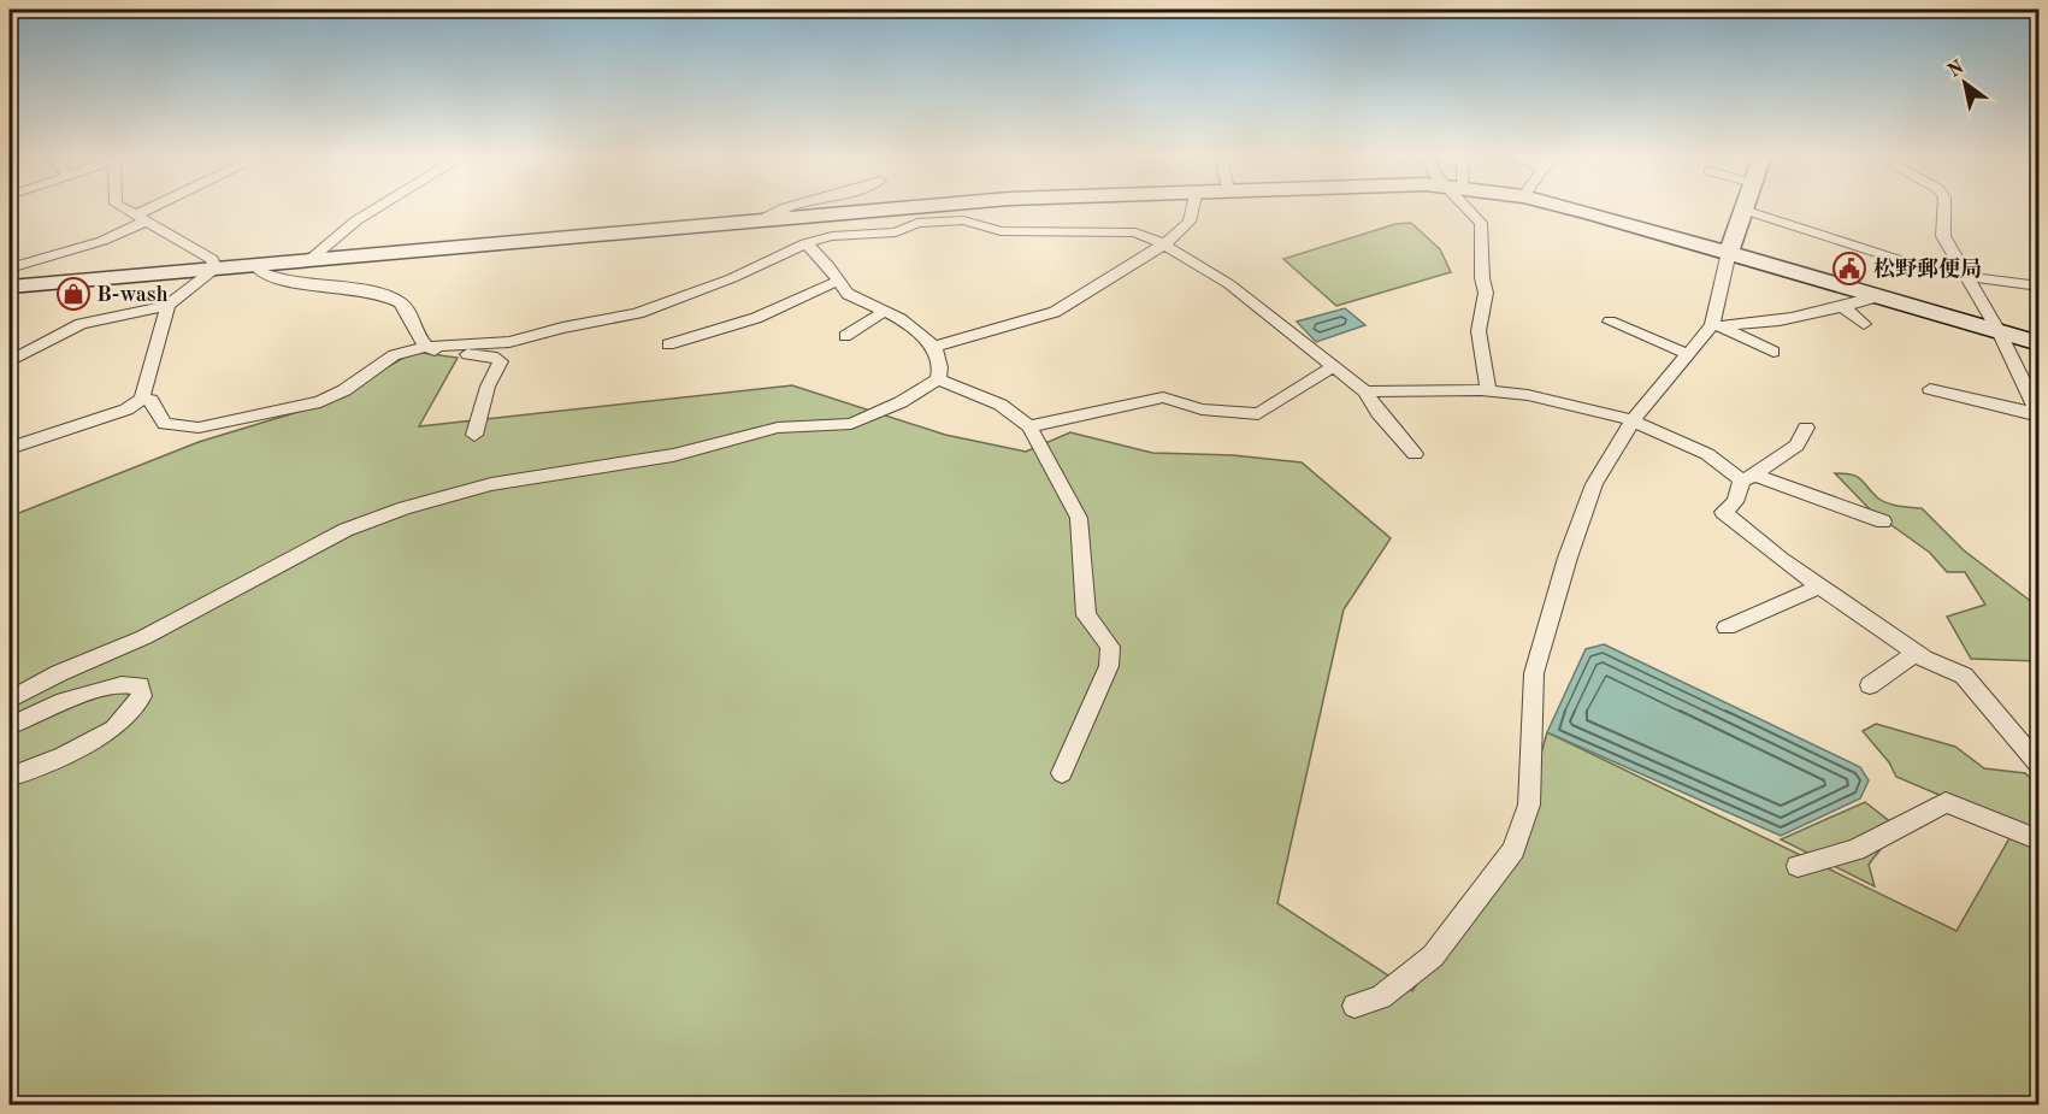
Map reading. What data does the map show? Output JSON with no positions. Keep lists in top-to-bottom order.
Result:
{
  "places": {
    "public building": ["松野郵便局"],
    "shop": ["B-wash"]
  },
  "north": "top left"
}
